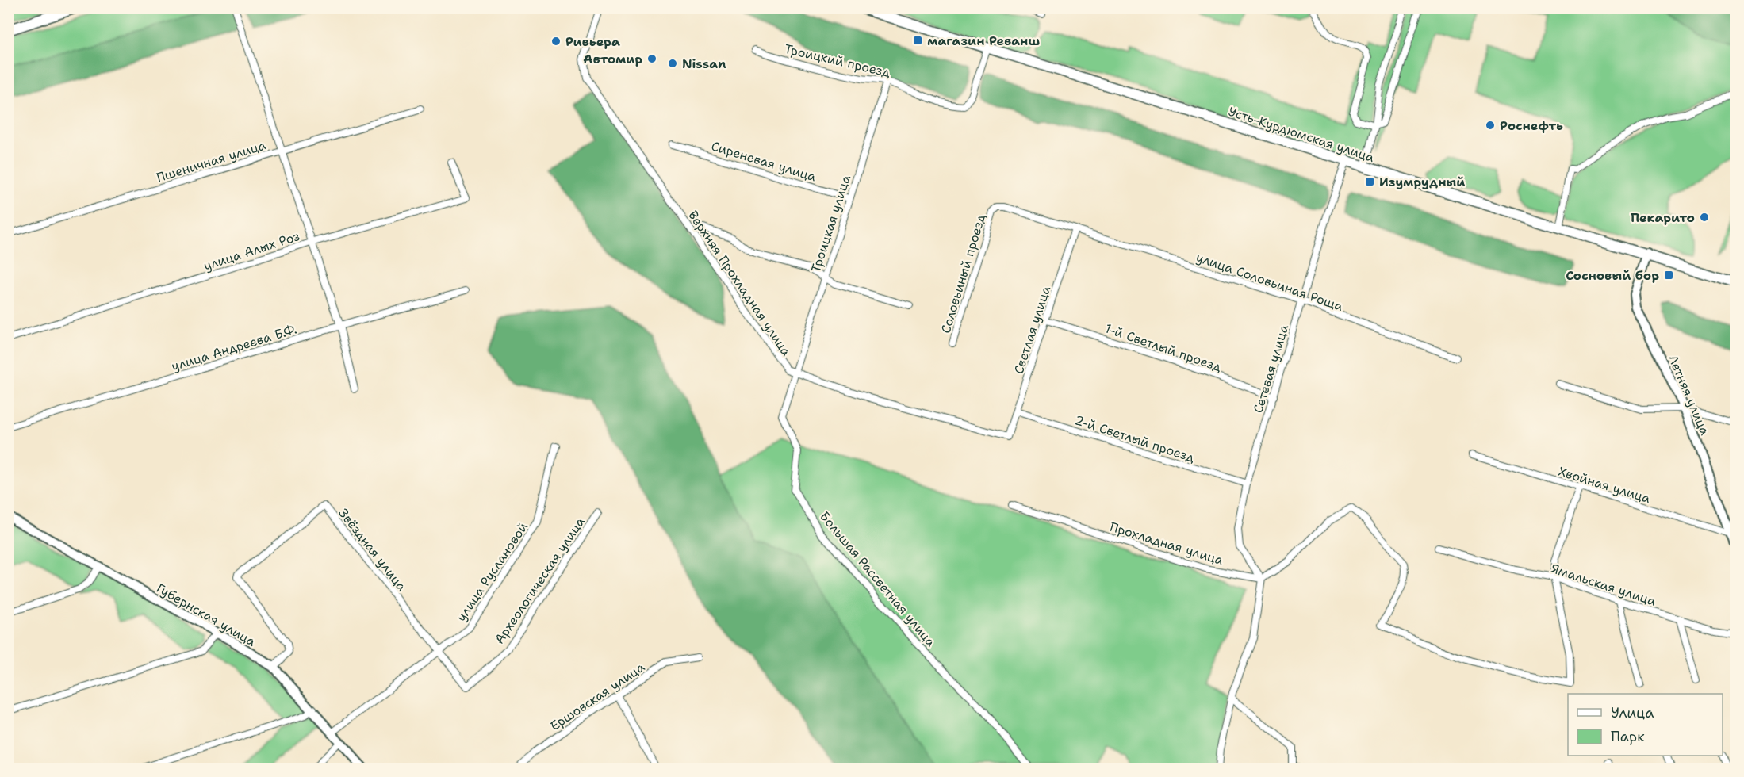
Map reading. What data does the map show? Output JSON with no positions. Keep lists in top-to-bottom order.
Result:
{
  "streets": {
    "main road": ["Усть-Курдюмская улица"],
    "street": [
      "Троицкий проезд",
      "Пшеничная улица",
      "Сиреневая улица",
      "Троицкая улица",
      "улица Алых Роз",
      "Соловьиный проезд",
      "улица Соловьиная Роща",
      "Верхняя Прохладная улица",
      "Светлая улица",
      "улица Андреева Б.Ф.",
      "1-й Светлый проезд",
      "Сетевая улица",
      "Летняя улица",
      "2-й Светлый проезд",
      "Хвойная улица",
      "Прохладная улица",
      "Звёздная улица",
      "улица Руслановой",
      "Большая Рассветная улица",
      "Археологическая улица",
      "Ямальская улица",
      "Губернская улица",
      "Ершовская улица"
    ]
  },
  "crossings": [
    ["Троицкий проезд", "Усть-Курдюмская улица"],
    ["Троицкий проезд", "Троицкая улица"],
    ["Усть-Курдюмская улица", "Сетевая улица"],
    ["Усть-Курдюмская улица", "Летняя улица"],
    ["Сиреневая улица", "Троицкая улица"],
    ["Троицкая улица", "Верхняя Прохладная улица"],
    ["Троицкая улица", "Большая Рассветная улица"],
    ["Соловьиный проезд", "улица Соловьиная Роща"],
    ["Соловьиный проезд", "Светлая улица"],
    ["улица Соловьиная Роща", "Светлая улица"],
    ["улица Соловьиная Роща", "Сетевая улица"],
    ["Верхняя Прохладная улица", "Светлая улица"],
    ["Верхняя Прохладная улица", "Большая Рассветная улица"],
    ["Светлая улица", "1-й Светлый проезд"],
    ["Светлая улица", "2-й Светлый проезд"],
    ["1-й Светлый проезд", "Сетевая улица"],
    ["Сетевая улица", "2-й Светлый проезд"],
    ["Сетевая улица", "Прохладная улица"],
    ["Летняя улица", "Хвойная улица"],
    ["Звёздная улица", "улица Руслановой"],
    ["Звёздная улица", "Археологическая улица"],
    ["Звёздная улица", "Губернская улица"],
    ["улица Руслановой", "Археологическая улица"],
    ["улица Руслановой", "Губернская улица"]
  ],
  "places": {
    "transit": ["магазин Реванш", "Изумрудный", "Сосновый бор"],
    "other": [
      "Ривьера",
      "Автомир",
      "Nissan",
      "Роснефть",
      "Пекарито"
    ]
  },
  "legend": ["Улица", "Парк"]
}
